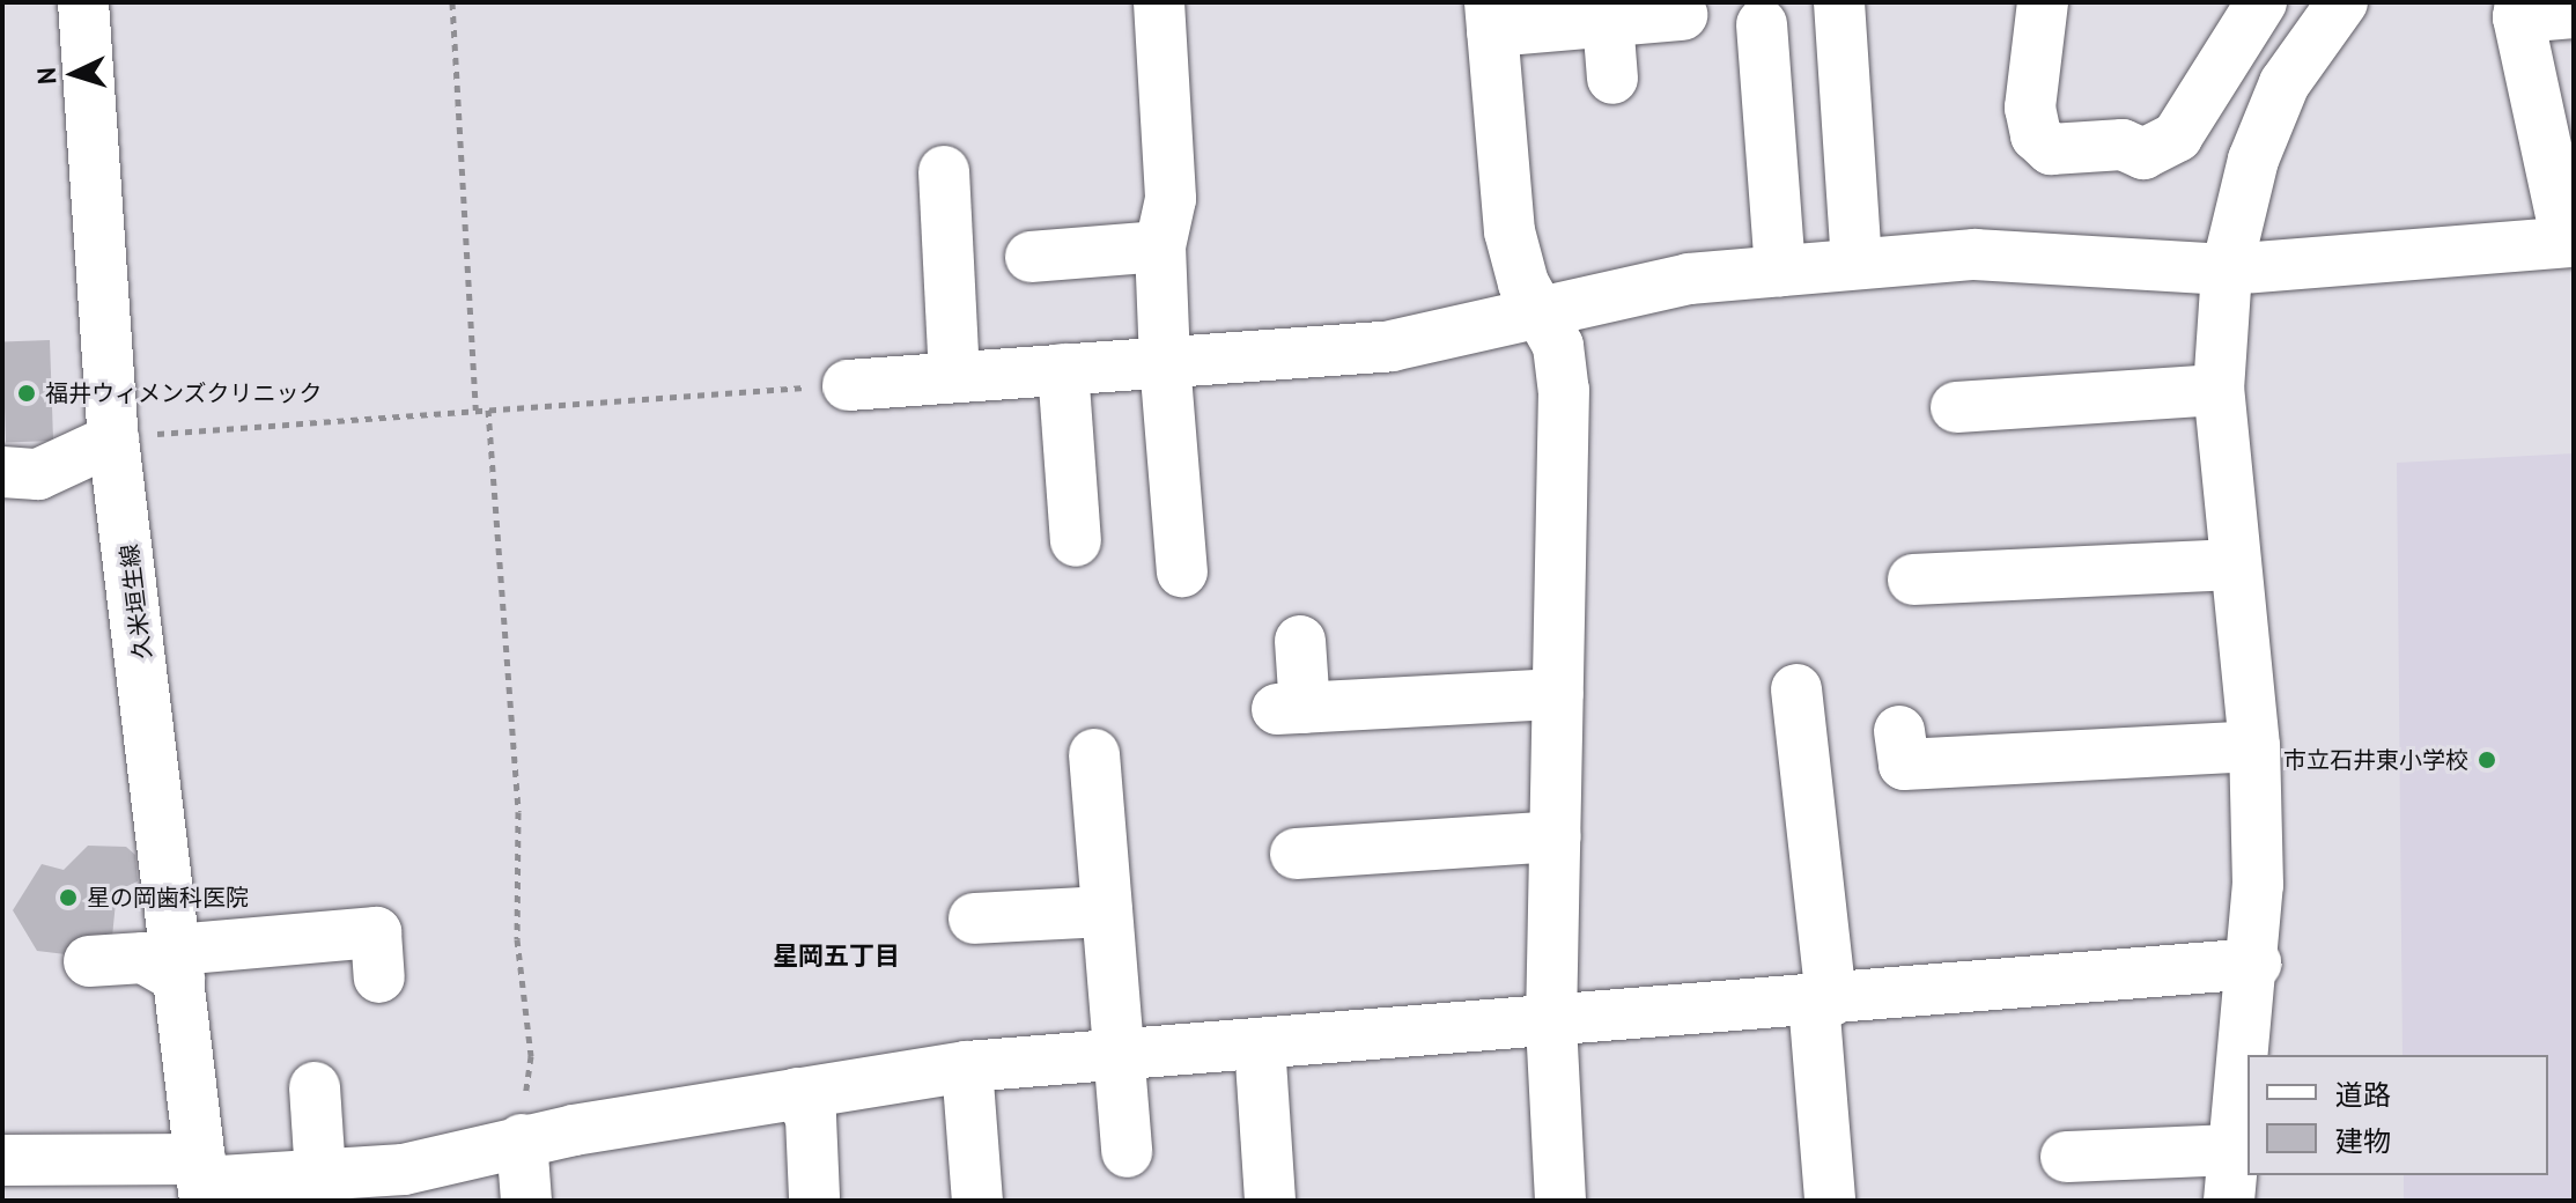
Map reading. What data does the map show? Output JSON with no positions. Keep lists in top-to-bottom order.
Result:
{
  "streets": {
    "street": ["久米垣生線"]
  },
  "districts": ["星岡五丁目"],
  "places": ["福井ウィメンズクリニック", "市立石井東小学校", "星の岡歯科医院"],
  "legend": ["道路", "建物"],
  "north": "left"
}
